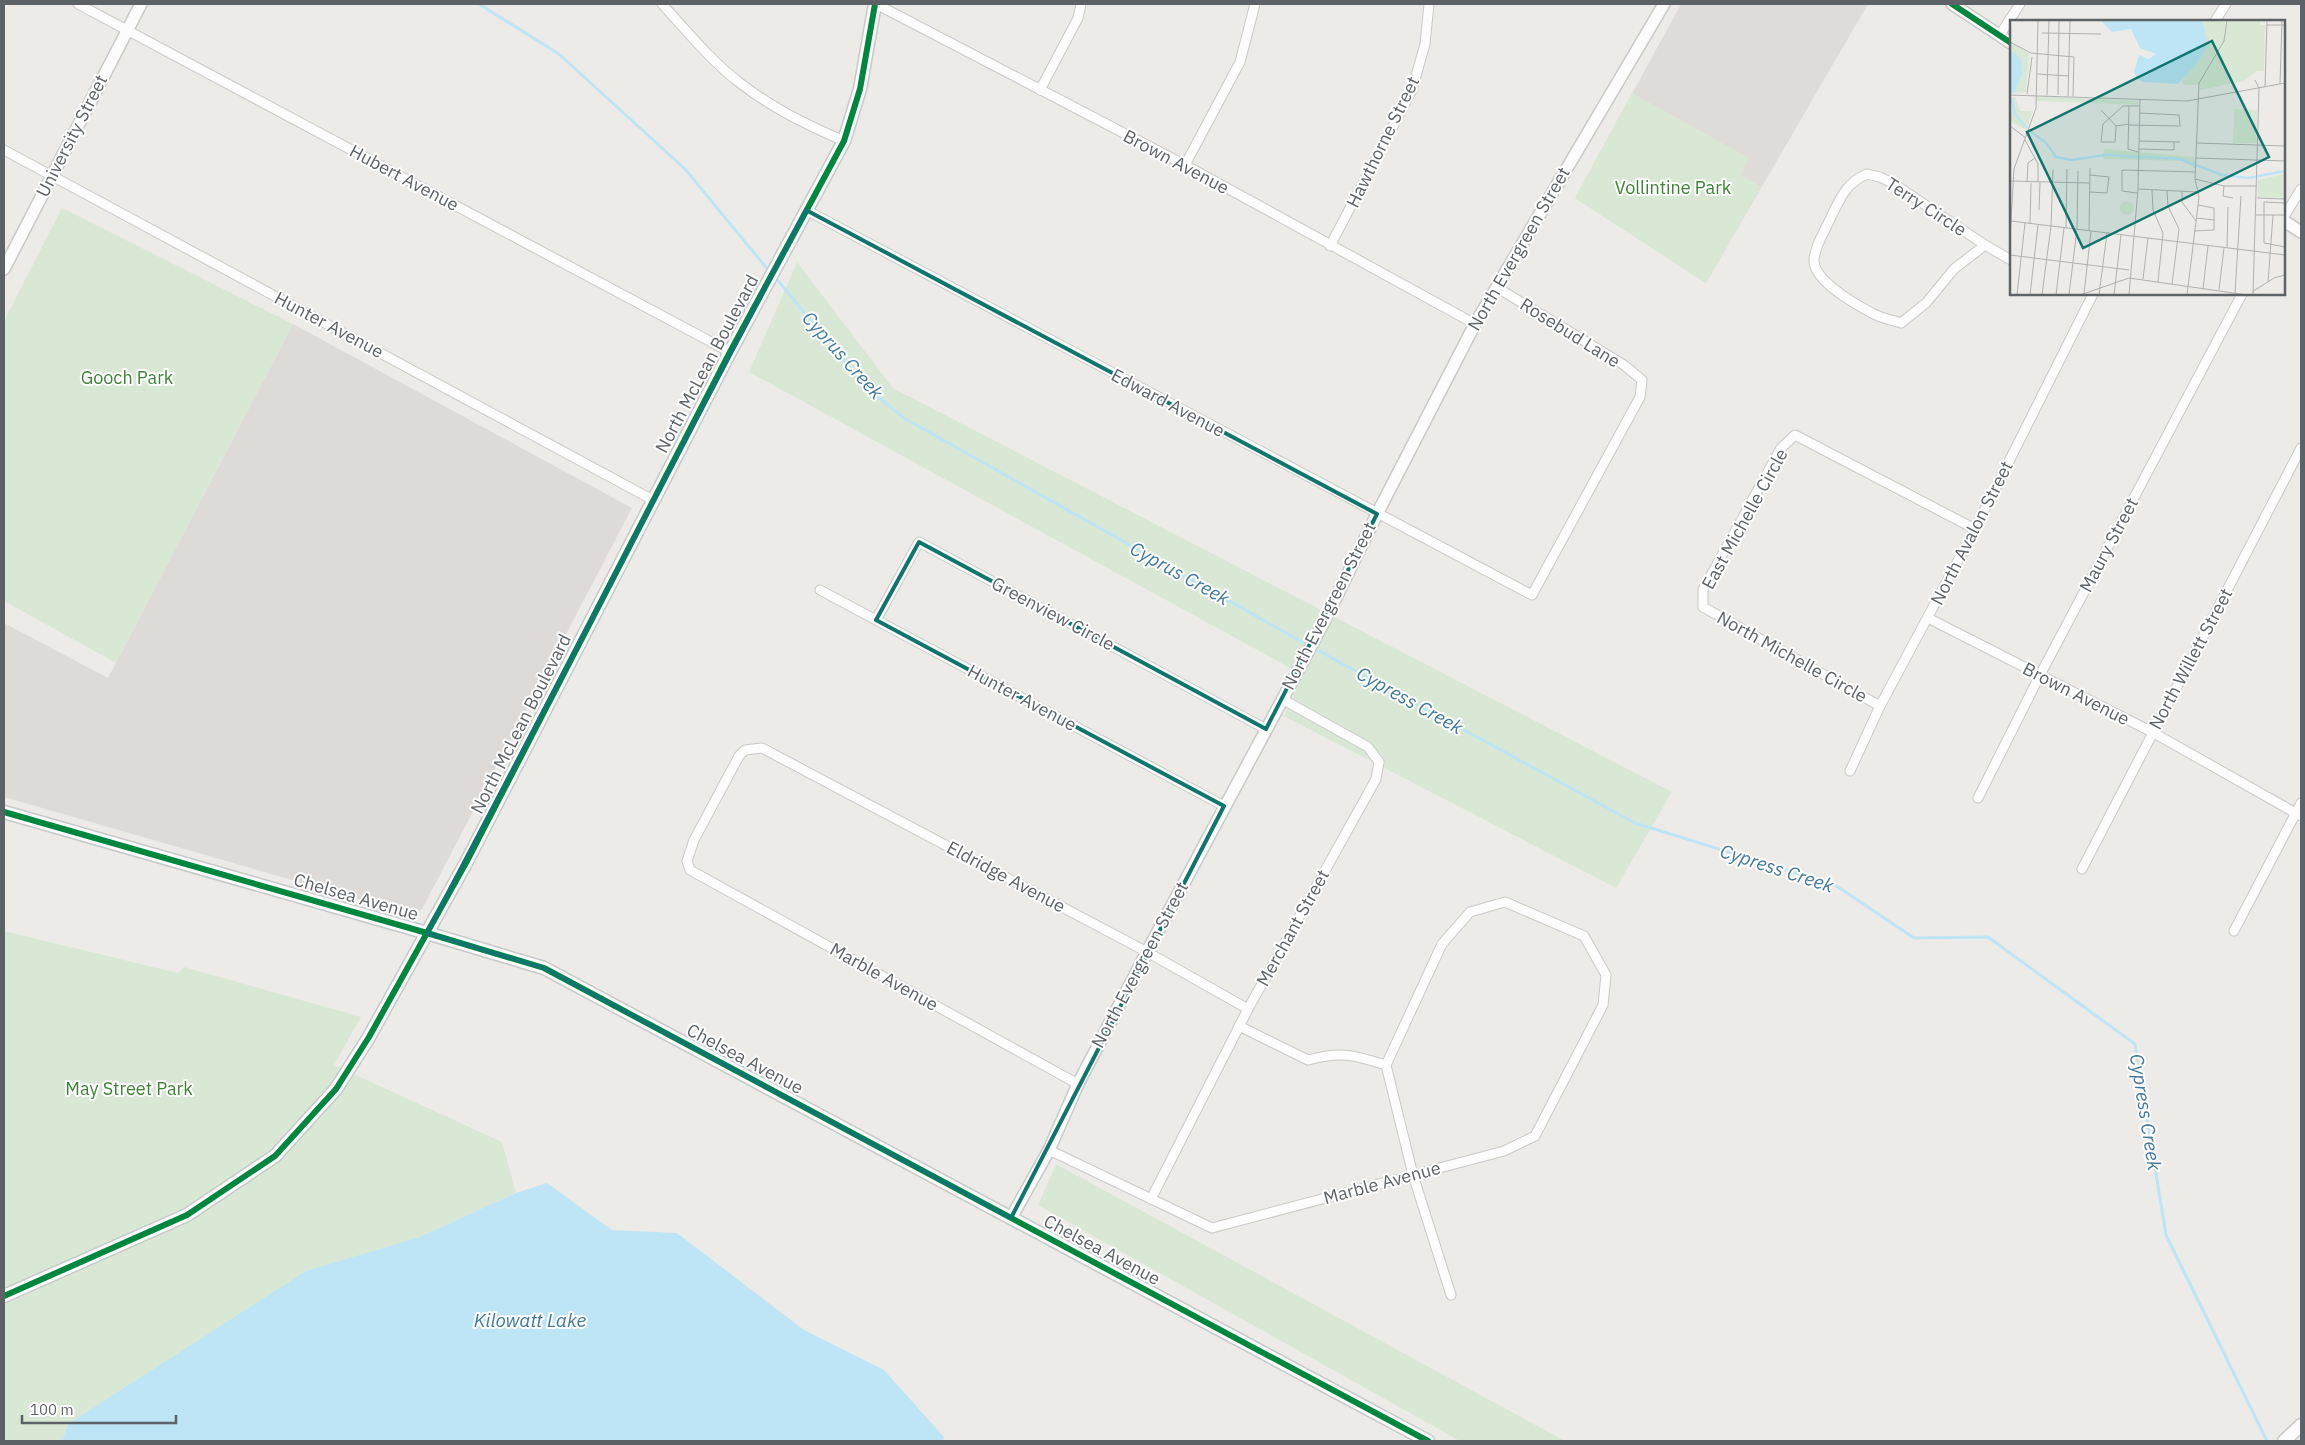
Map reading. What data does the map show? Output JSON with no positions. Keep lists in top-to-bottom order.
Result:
{
  "streets": {
    "main road": ["North McLean Boulevard", "Chelsea Avenue"],
    "street": [
      "University Street",
      "Hawthorne Street",
      "Brown Avenue",
      "Hubert Avenue",
      "Terry Circle",
      "North Evergreen Street",
      "Hunter Avenue",
      "Rosebud Lane",
      "Edward Avenue",
      "East Michelle Circle",
      "North Avalon Street",
      "Maury Street",
      "Greenview Circle",
      "North Michelle Circle",
      "North Willett Street",
      "Eldridge Avenue",
      "Merchant Street",
      "Marble Avenue"
    ]
  },
  "crossings": [
    ["University Street", "Hubert Avenue"],
    ["University Street", "Hunter Avenue"],
    ["Hawthorne Street", "Brown Avenue"],
    ["Brown Avenue", "North Evergreen Street"],
    ["Brown Avenue", "North McLean Boulevard"],
    ["Brown Avenue", "North Avalon Street"],
    ["Brown Avenue", "Maury Street"],
    ["Brown Avenue", "North Willett Street"],
    ["Hubert Avenue", "North McLean Boulevard"],
    ["North Evergreen Street", "Hunter Avenue"],
    ["North Evergreen Street", "Rosebud Lane"],
    ["North Evergreen Street", "Edward Avenue"],
    ["North Evergreen Street", "Greenview Circle"],
    ["North Evergreen Street", "Eldridge Avenue"],
    ["North Evergreen Street", "Chelsea Avenue"],
    ["North Evergreen Street", "Merchant Street"],
    ["North Evergreen Street", "Marble Avenue"],
    ["Hunter Avenue", "North McLean Boulevard"],
    ["Hunter Avenue", "Greenview Circle"],
    ["Rosebud Lane", "Edward Avenue"],
    ["North McLean Boulevard", "Edward Avenue"],
    ["North McLean Boulevard", "Chelsea Avenue"],
    ["East Michelle Circle", "North Avalon Street"],
    ["East Michelle Circle", "North Michelle Circle"],
    ["North Avalon Street", "North Michelle Circle"],
    ["Eldridge Avenue", "Merchant Street"],
    ["Eldridge Avenue", "Marble Avenue"],
    ["Merchant Street", "Marble Avenue"]
  ],
  "water": ["Cyprus Creek", "Cypress Creek", "Kilowatt Lake"],
  "parks": ["Vollintine Park", "Gooch Park", "May Street Park"],
  "scale_bar": "100 m"
}
